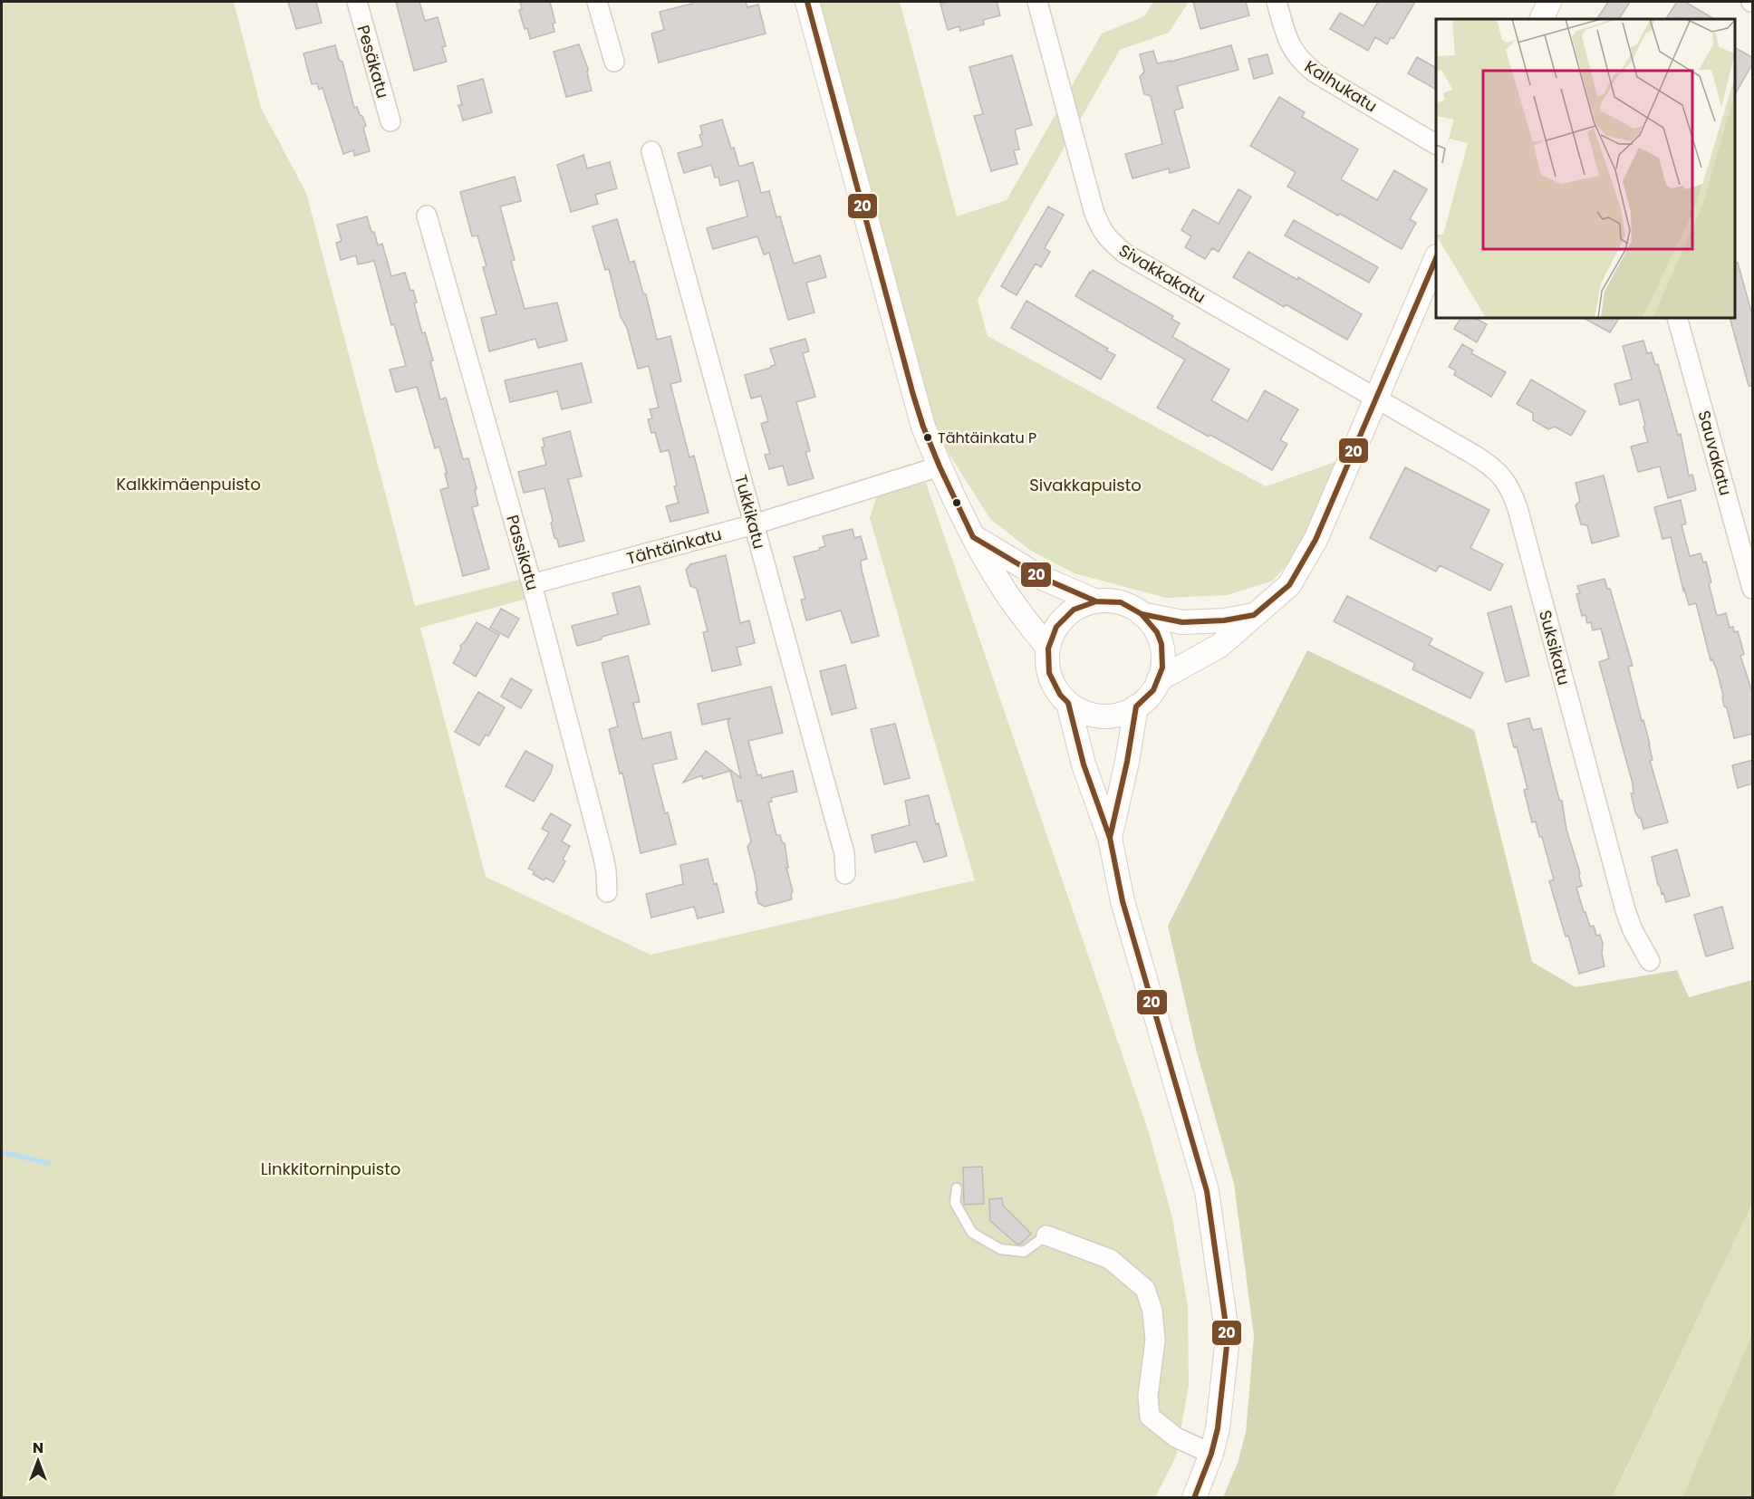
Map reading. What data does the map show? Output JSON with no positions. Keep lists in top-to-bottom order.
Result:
{
  "streets": {
    "street": [
      "Pesäkatu",
      "Kalhukatu",
      "Sivakkakatu",
      "Sauvakatu",
      "Tukkikatu",
      "Tähtäinkatu",
      "Passikatu",
      "Suksikatu"
    ]
  },
  "crossings": [
    ["Sivakkakatu", "Suksikatu"],
    ["Tukkikatu", "Tähtäinkatu"],
    ["Tähtäinkatu", "Passikatu"]
  ],
  "parks": ["Kalkkimäenpuisto", "Sivakkapuisto", "Linkkitorninpuisto"],
  "places": ["Tähtäinkatu P"],
  "lines": ["transit line 20"],
  "north": "top"
}
